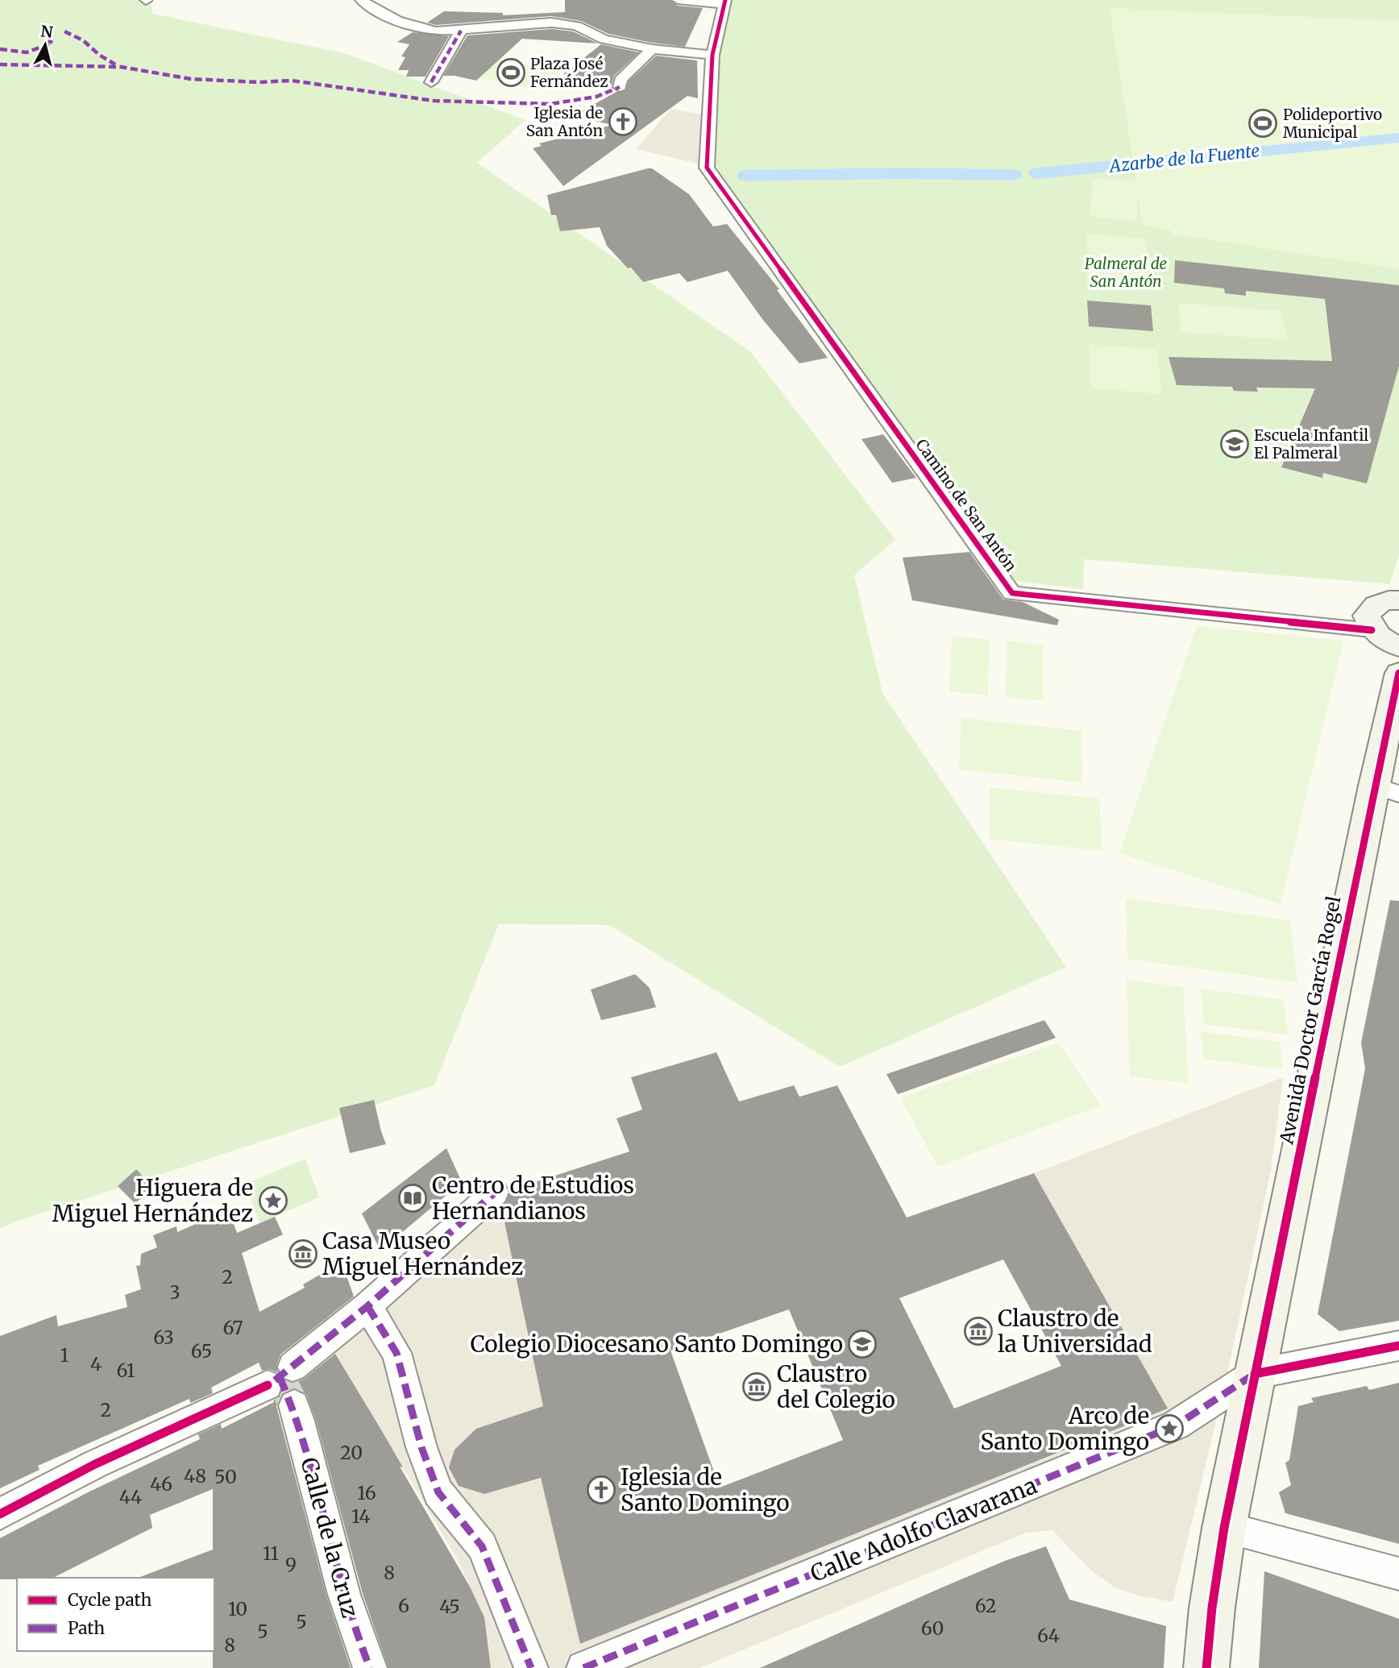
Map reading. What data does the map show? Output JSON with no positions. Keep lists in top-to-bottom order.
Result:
{
  "streets": {
    "street": [
      "Camino de San Antón",
      "Avenida Doctor García Rogel",
      "Calle Adolfo Clavarana",
      "Calle de la Cruz"
    ]
  },
  "crossings": [
    ["Avenida Doctor García Rogel", "Calle Adolfo Clavarana"]
  ],
  "water": ["Azarbe de la Fuente"],
  "parks": ["Palmeral de San Antón"],
  "places": {
    "sports": ["Plaza José Fernández", "Polideportivo Municipal"],
    "church": ["Iglesia de San Antón", "Iglesia de Santo Domingo"],
    "school or university": ["Escuela Infantil El Palmeral", "Colegio Diocesano Santo Domingo"],
    "library": ["Centro de Estudios Hernandianos"],
    "place": ["Higuera de Miguel Hernández", "Arco de Santo Domingo"],
    "museum": ["Casa Museo Miguel Hernández", "Claustro de la Universidad", "Claustro del Colegio"]
  },
  "house_numbers": [
    "2",
    "3",
    "67",
    "63",
    "65",
    "1",
    "4",
    "61",
    "2",
    "20",
    "48",
    "50",
    "46",
    "16",
    "44",
    "14",
    "11",
    "9",
    "8",
    "6",
    "62",
    "45",
    "10",
    "5",
    "60",
    "5",
    "64",
    "8"
  ],
  "legend": ["Cycle path", "Path"],
  "north": "top"
}
